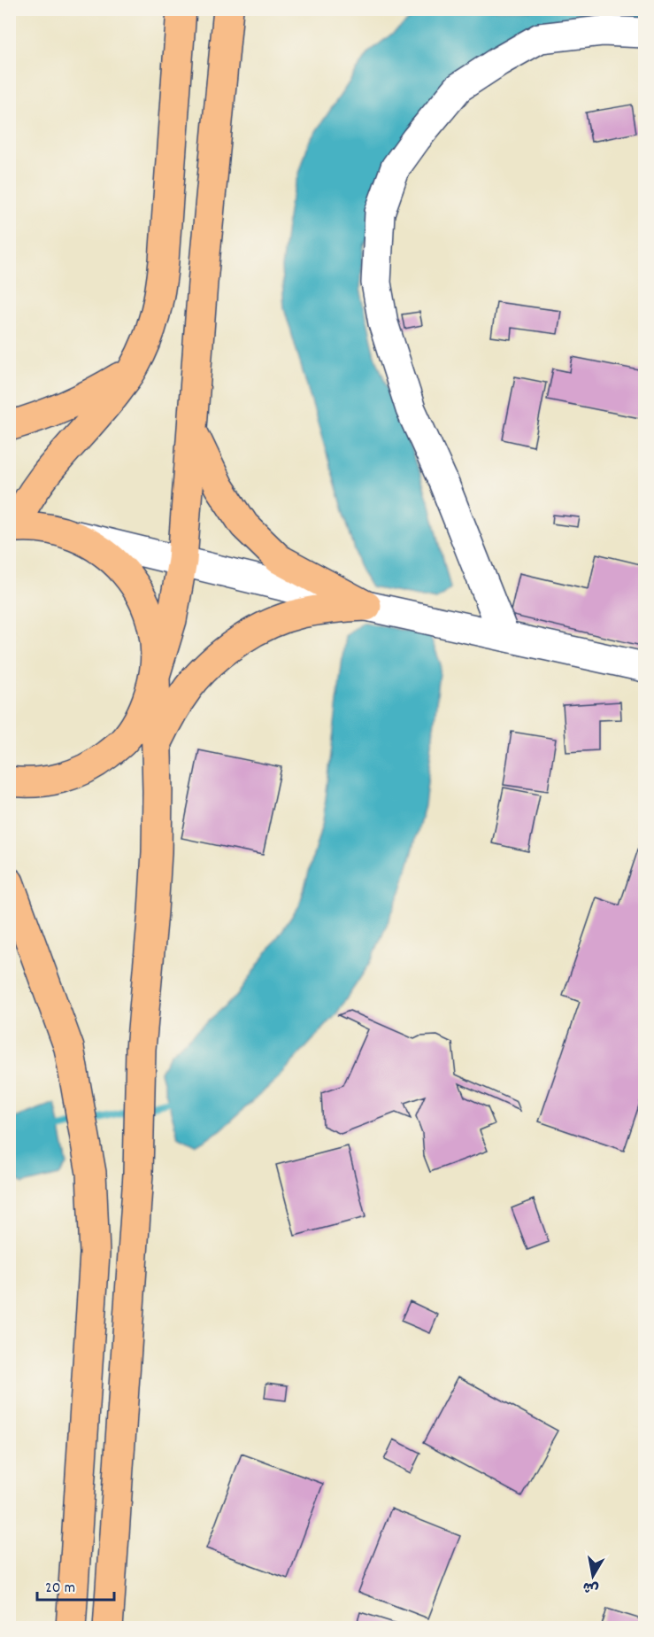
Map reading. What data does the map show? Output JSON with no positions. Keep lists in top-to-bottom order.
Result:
{
  "scale_bar": "20 m",
  "north": "bottom"
}
